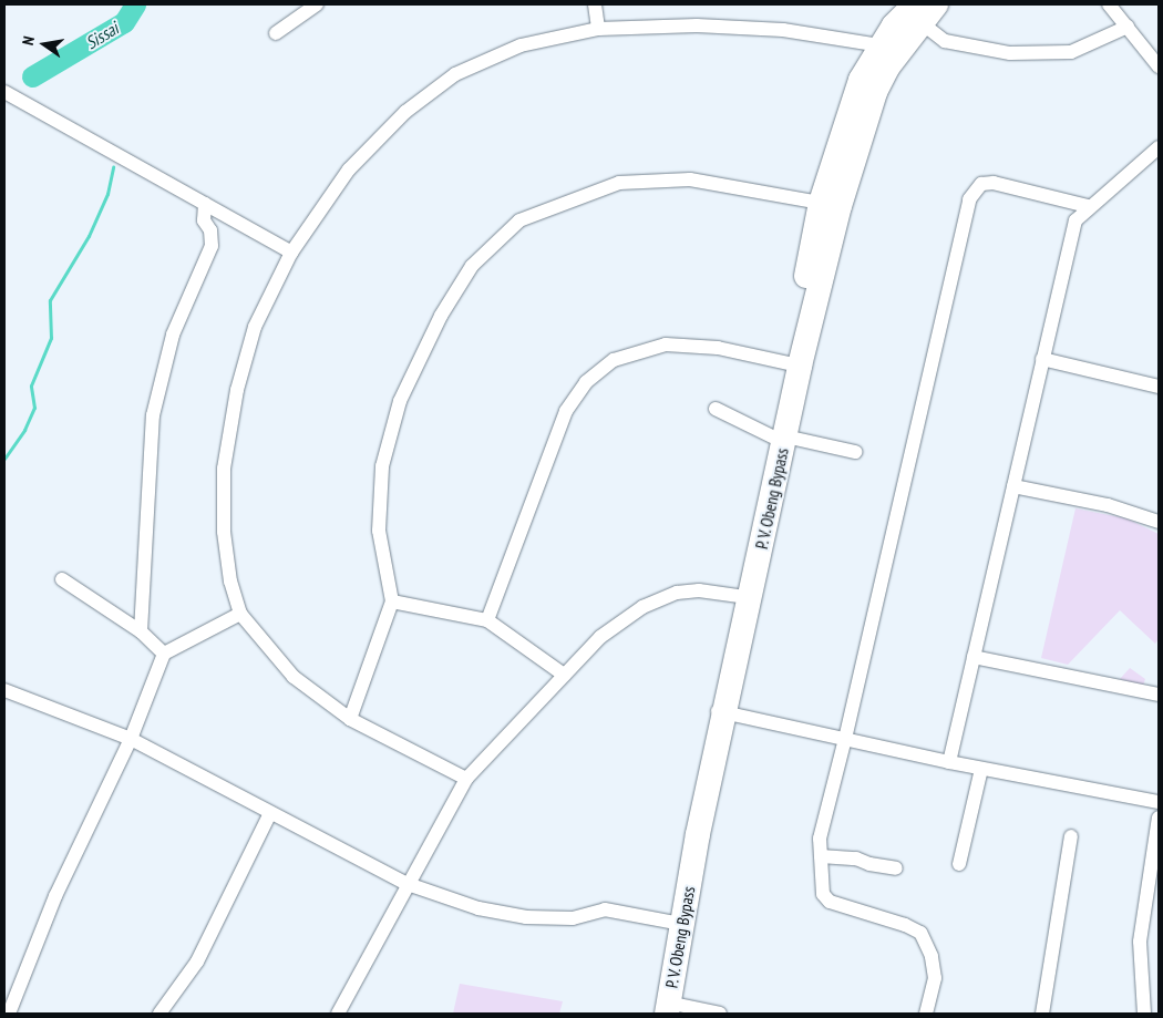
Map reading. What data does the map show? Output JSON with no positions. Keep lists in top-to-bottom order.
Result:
{
  "streets": {
    "highway": ["P. V. Obeng Bypass"]
  },
  "water": ["Sissai"],
  "north": "left"
}
